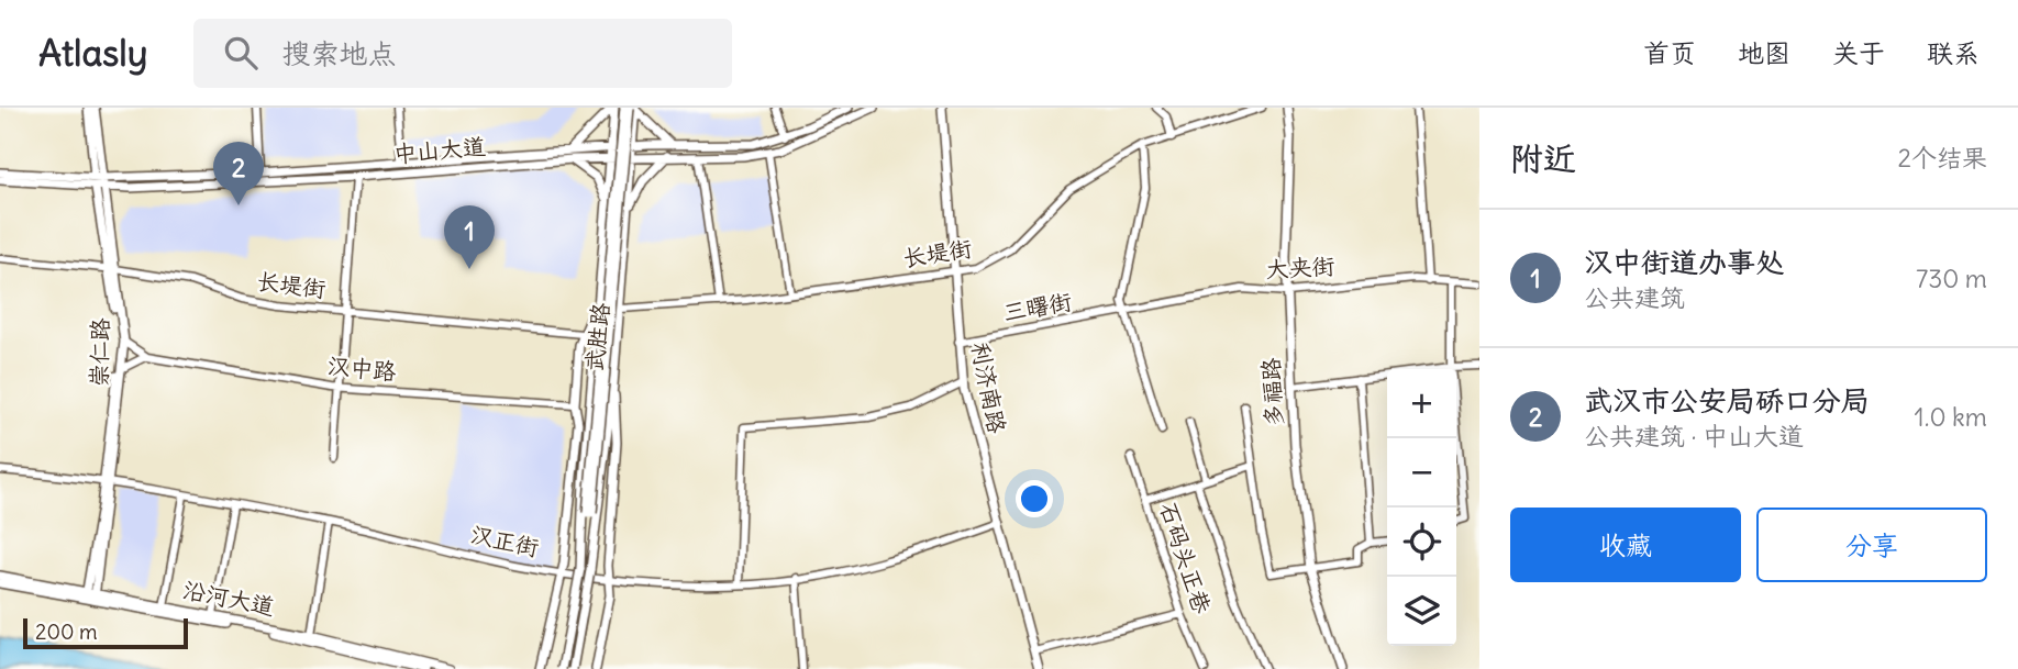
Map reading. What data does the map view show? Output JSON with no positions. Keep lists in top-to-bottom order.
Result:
{
  "streets": {
    "main road": [
      "中山大道",
      "武胜路",
      "崇仁路",
      "利济南路",
      "多福路",
      "沿河大道"
    ],
    "street": [
      "长堤街",
      "大夹街",
      "三曙街",
      "汉中路",
      "汉正街",
      "石码头正巷"
    ]
  },
  "crossings": [
    ["中山大道", "武胜路"],
    ["中山大道", "崇仁路"],
    ["长堤街", "武胜路"],
    ["长堤街", "崇仁路"],
    ["长堤街", "利济南路"],
    ["大夹街", "三曙街"],
    ["大夹街", "多福路"],
    ["三曙街", "利济南路"],
    ["崇仁路", "汉中路"],
    ["崇仁路", "汉正街"],
    ["崇仁路", "沿河大道"],
    ["利济南路", "汉正街"]
  ],
  "scale_bar": "200 m",
  "page": {
    "header": "Atlasly",
    "search": "搜索地点",
    "nav": [
      "首页",
      "地图",
      "关于",
      "联系"
    ],
    "heading": ["附近", "2个结果"],
    "pins": ["2", "1"],
    "list": [
      {
        "mark": "1",
        "name": "汉中街道办事处",
        "note": "公共建筑",
        "value": "730 m"
      },
      {
        "mark": "2",
        "name": "武汉市公安局硚口分局",
        "note": "公共建筑 · 中山大道",
        "value": "1.0 km"
      }
    ],
    "map_buttons": ["+", "−"],
    "buttons": ["收藏", "分享"],
    "scale": "200 m"
  }
}
